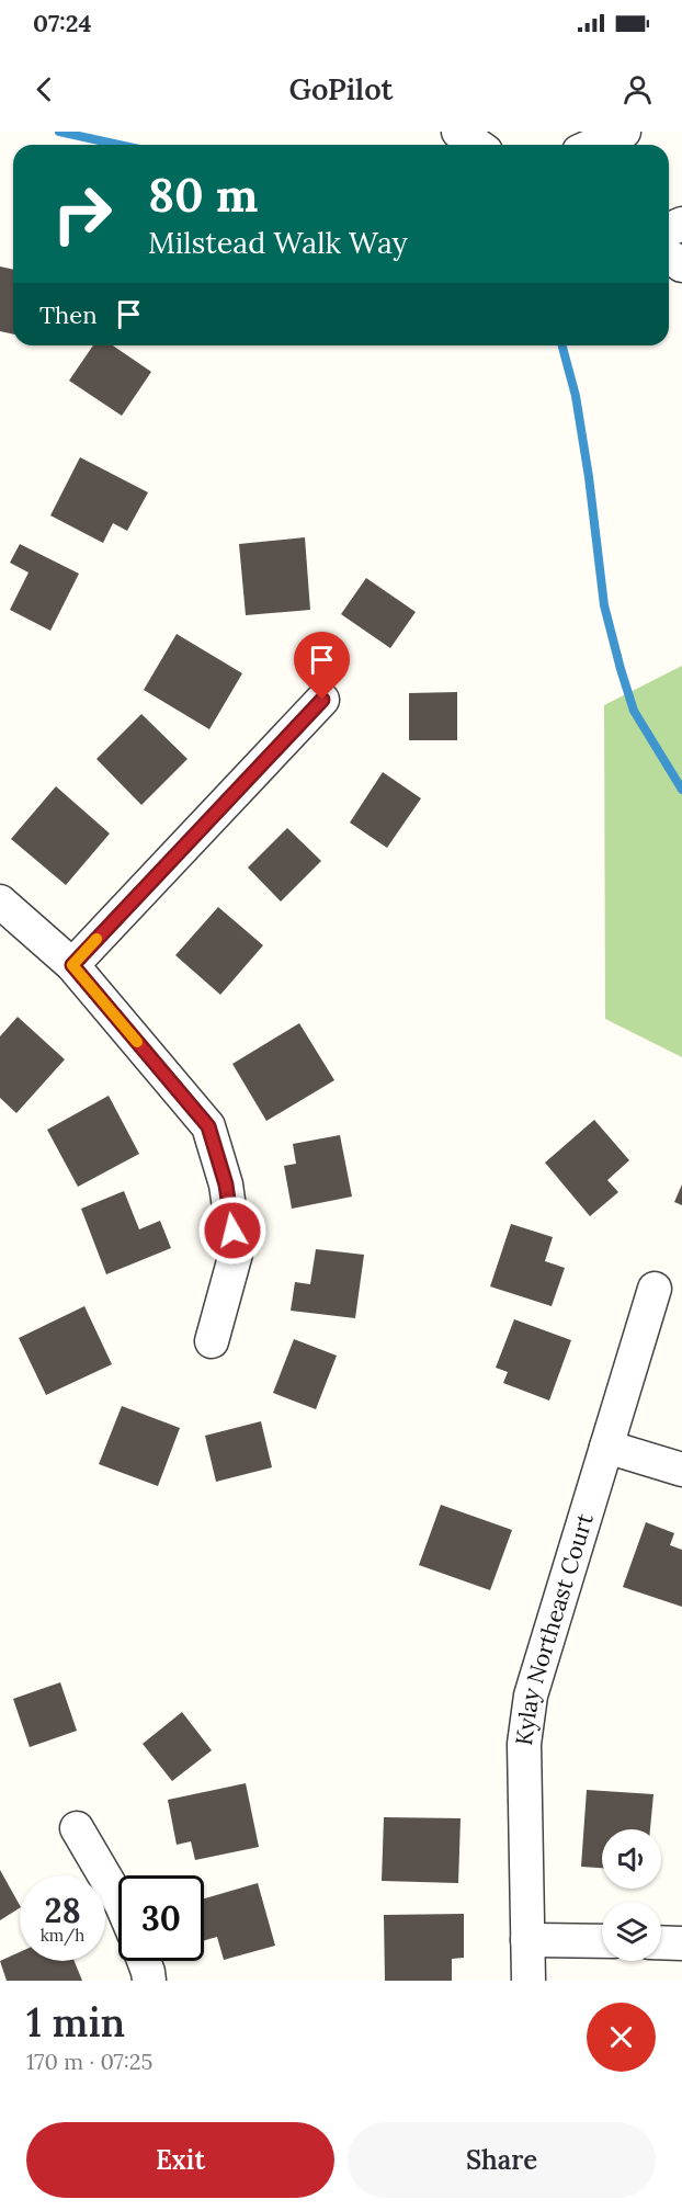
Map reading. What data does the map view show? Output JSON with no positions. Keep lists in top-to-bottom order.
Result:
{
  "streets": {
    "street": ["Kylay Northeast Court"]
  },
  "page": {
    "status": "07:24",
    "header": "GoPilot",
    "turn": ["80 m", "Milstead Walk Way"],
    "then": "Then",
    "speed": "28 km/h",
    "limit": "30",
    "heading": ["1 min", "170 m · 07:25"],
    "buttons": ["Exit", "Share"]
  }
}
